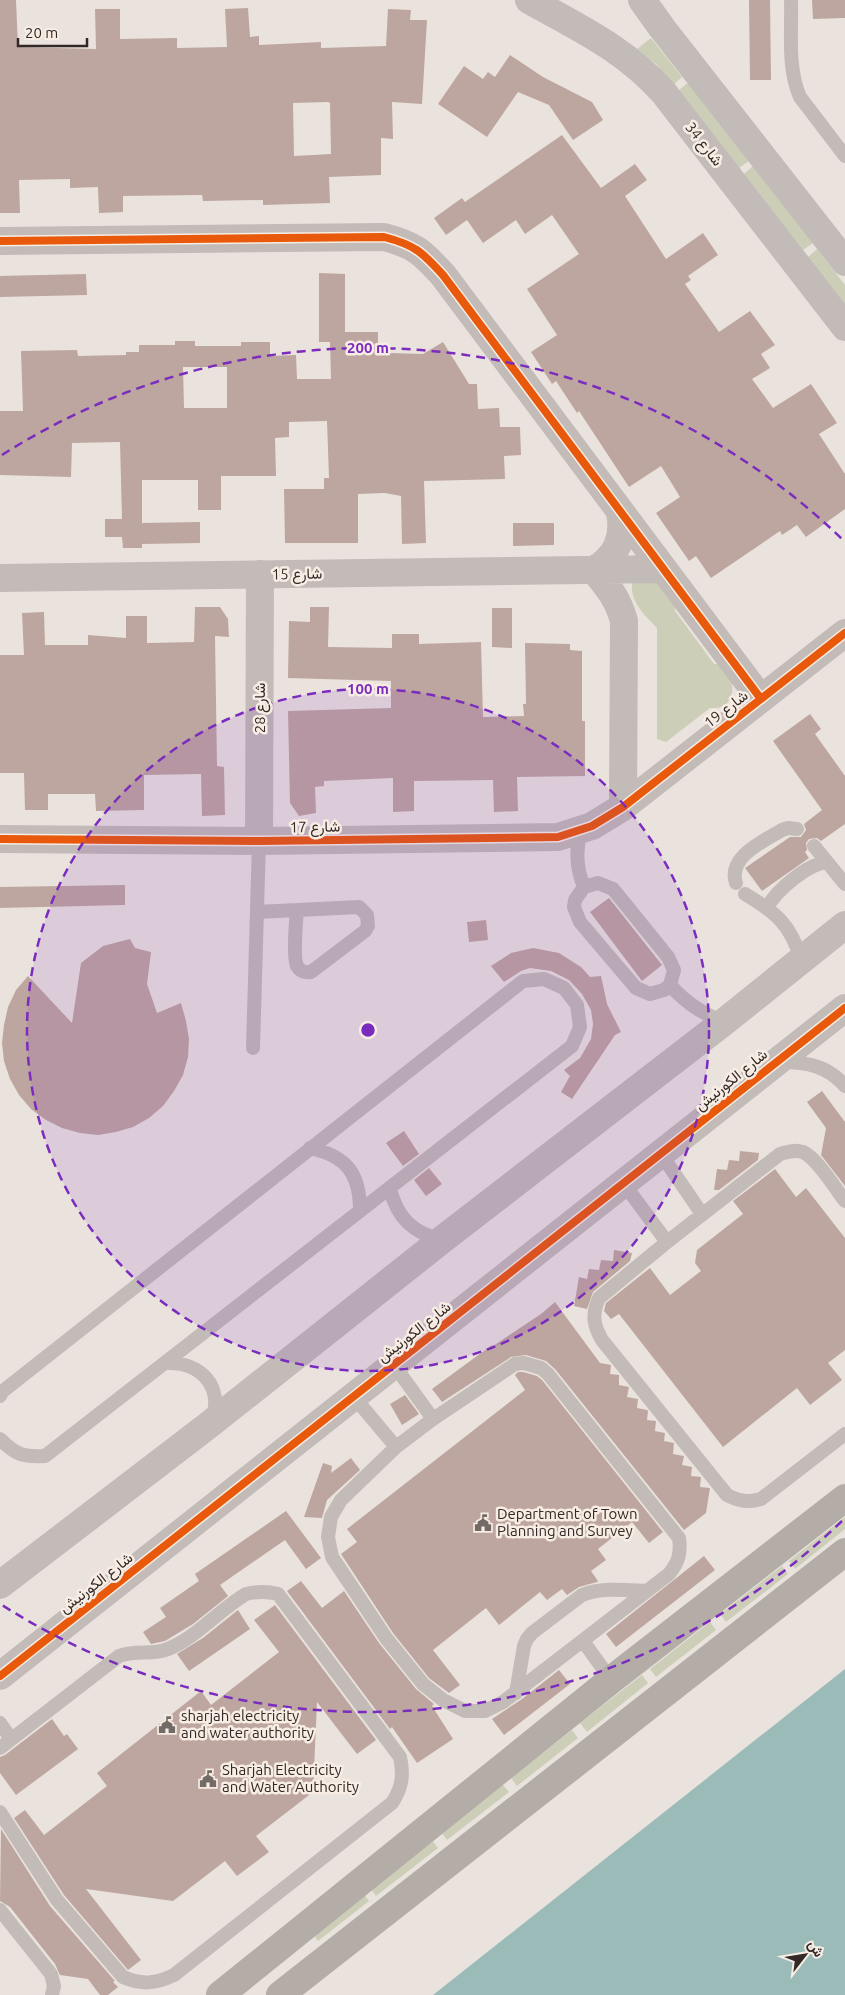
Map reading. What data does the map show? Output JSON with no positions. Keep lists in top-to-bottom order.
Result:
{
  "streets": {
    "street": [
      "شارع 34",
      "شارع 15",
      "شارع 28",
      "شارع 19",
      "شارع 17",
      "شارع الكورنيش"
    ]
  },
  "crossings": [
    ["شارع 15", "شارع 28"],
    ["شارع 28", "شارع 17"],
    ["شارع 19", "شارع 17"]
  ],
  "places": {
    "public building": ["Department of Town Planning and Survey", "sharjah electricity and water authority", "Sharjah Electricity and Water Authority"]
  },
  "scale_bar": "20 m",
  "north": "top right",
  "rings": ["200 m", "100 m"]
}
